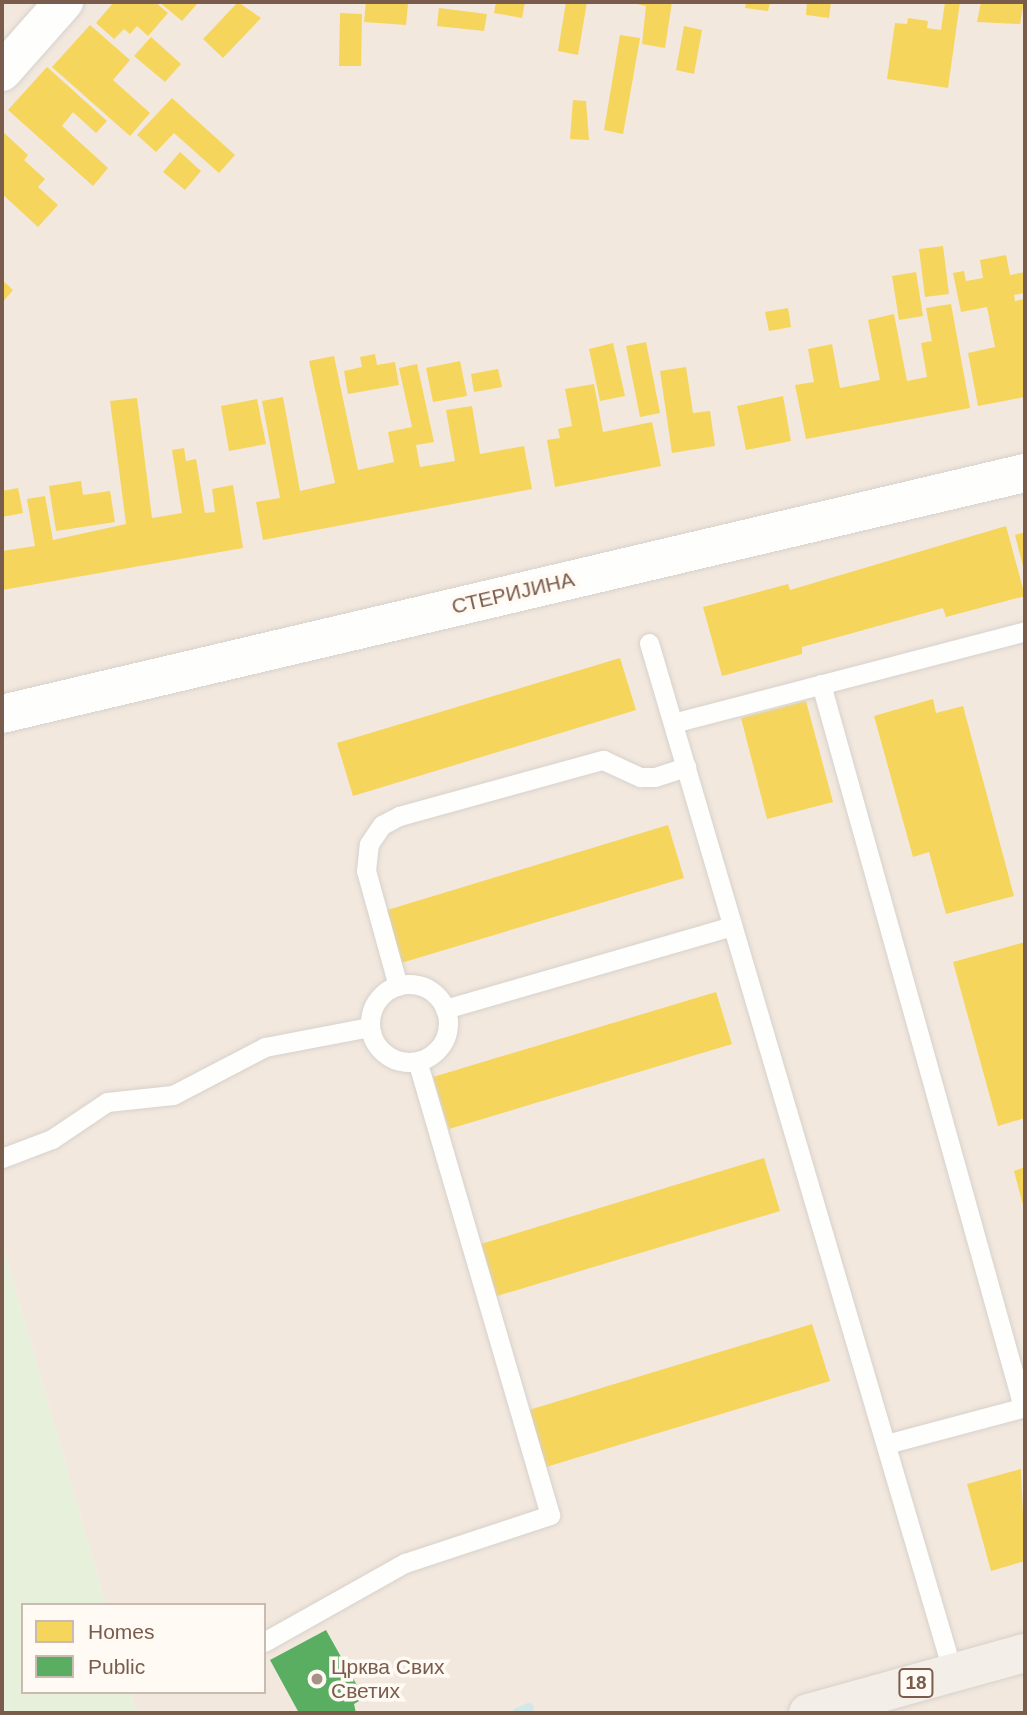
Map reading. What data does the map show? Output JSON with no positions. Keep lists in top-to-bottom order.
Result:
{
  "streets": {
    "main road": ["18"],
    "street": ["СТЕРИЈИНА"]
  },
  "places": ["Црква Свих Светих"],
  "legend": ["Homes", "Public"]
}
